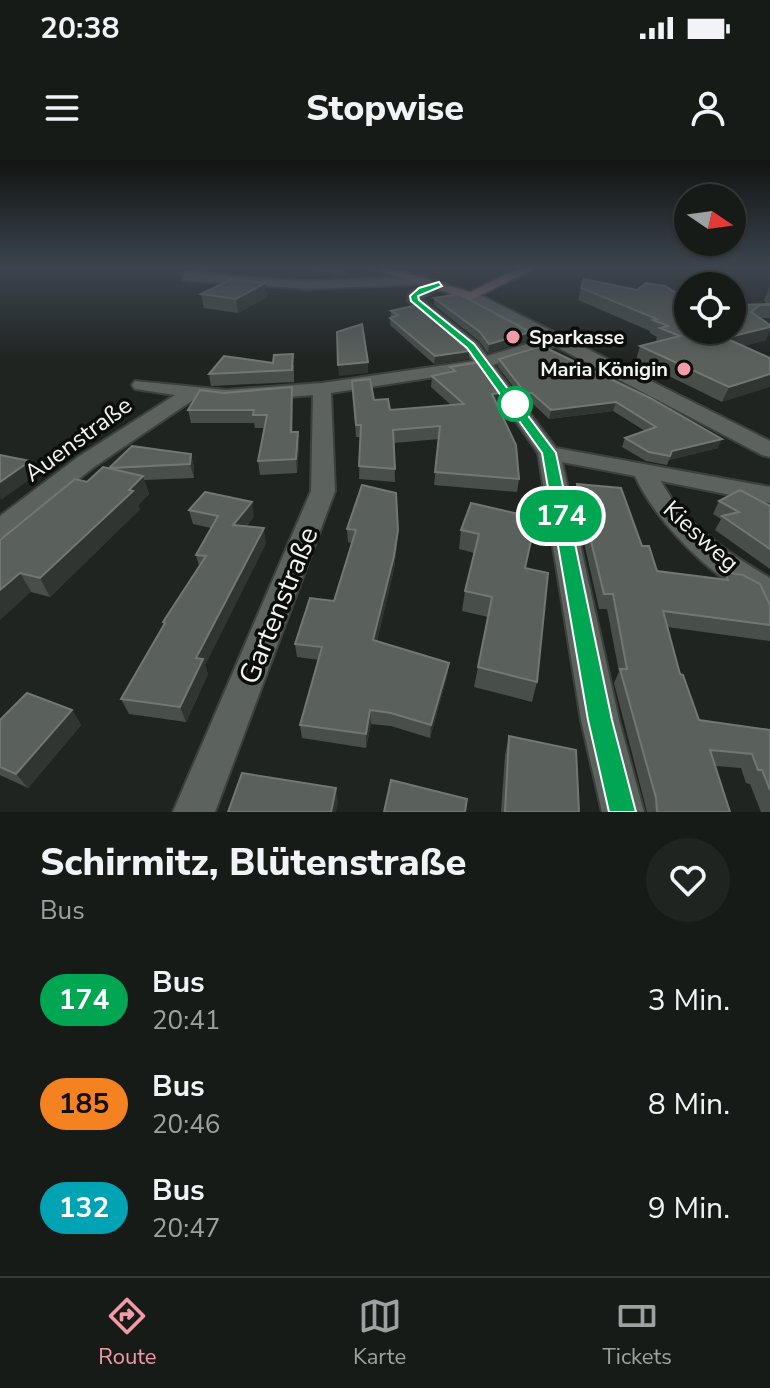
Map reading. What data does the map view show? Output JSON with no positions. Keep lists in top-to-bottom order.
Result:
{
  "streets": {
    "street": ["Auenstraße", "Kiesweg", "Gartenstraße"]
  },
  "places": ["Sparkasse", "Maria Königin"],
  "lines": ["bus line 174"],
  "north": "right",
  "page": {
    "status": "20:38",
    "header": "Stopwise",
    "on_map": "174",
    "heading": ["Schirmitz, Blütenstraße", "Bus"],
    "list": [
      {
        "mark": "174",
        "name": "Bus",
        "note": "20:41",
        "value": "3 Min."
      },
      {
        "mark": "185",
        "name": "Bus",
        "note": "20:46",
        "value": "8 Min."
      },
      {
        "mark": "132",
        "name": "Bus",
        "note": "20:47",
        "value": "9 Min."
      }
    ],
    "tabs": ["Route", "Karte", "Tickets"]
  }
}
